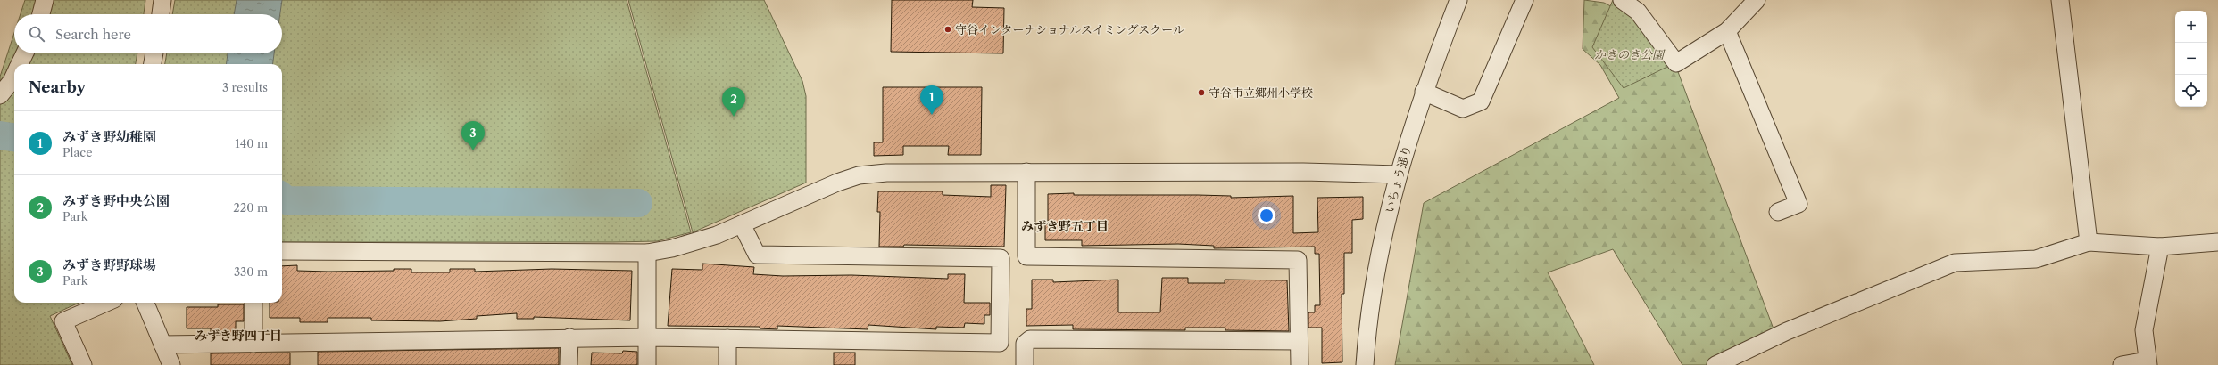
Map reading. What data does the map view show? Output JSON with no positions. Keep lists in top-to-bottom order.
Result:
{
  "streets": {
    "street": ["いちょう通り"]
  },
  "districts": ["みずき野五丁目", "みずき野四丁目"],
  "parks": ["かきのき公園"],
  "places": ["守谷インターナショナルスイミングスクール", "守谷市立郷州小学校"],
  "page": {
    "map_buttons": ["+", "−"],
    "search": "Search here",
    "heading": ["Nearby", "3 results"],
    "pins": ["1", "2", "3"],
    "list": [
      {
        "mark": "1",
        "name": "みずき野幼稚園",
        "note": "Place",
        "value": "140 m"
      },
      {
        "mark": "2",
        "name": "みずき野中央公園",
        "note": "Park",
        "value": "220 m"
      },
      {
        "mark": "3",
        "name": "みずき野野球場",
        "note": "Park",
        "value": "330 m"
      }
    ]
  }
}
